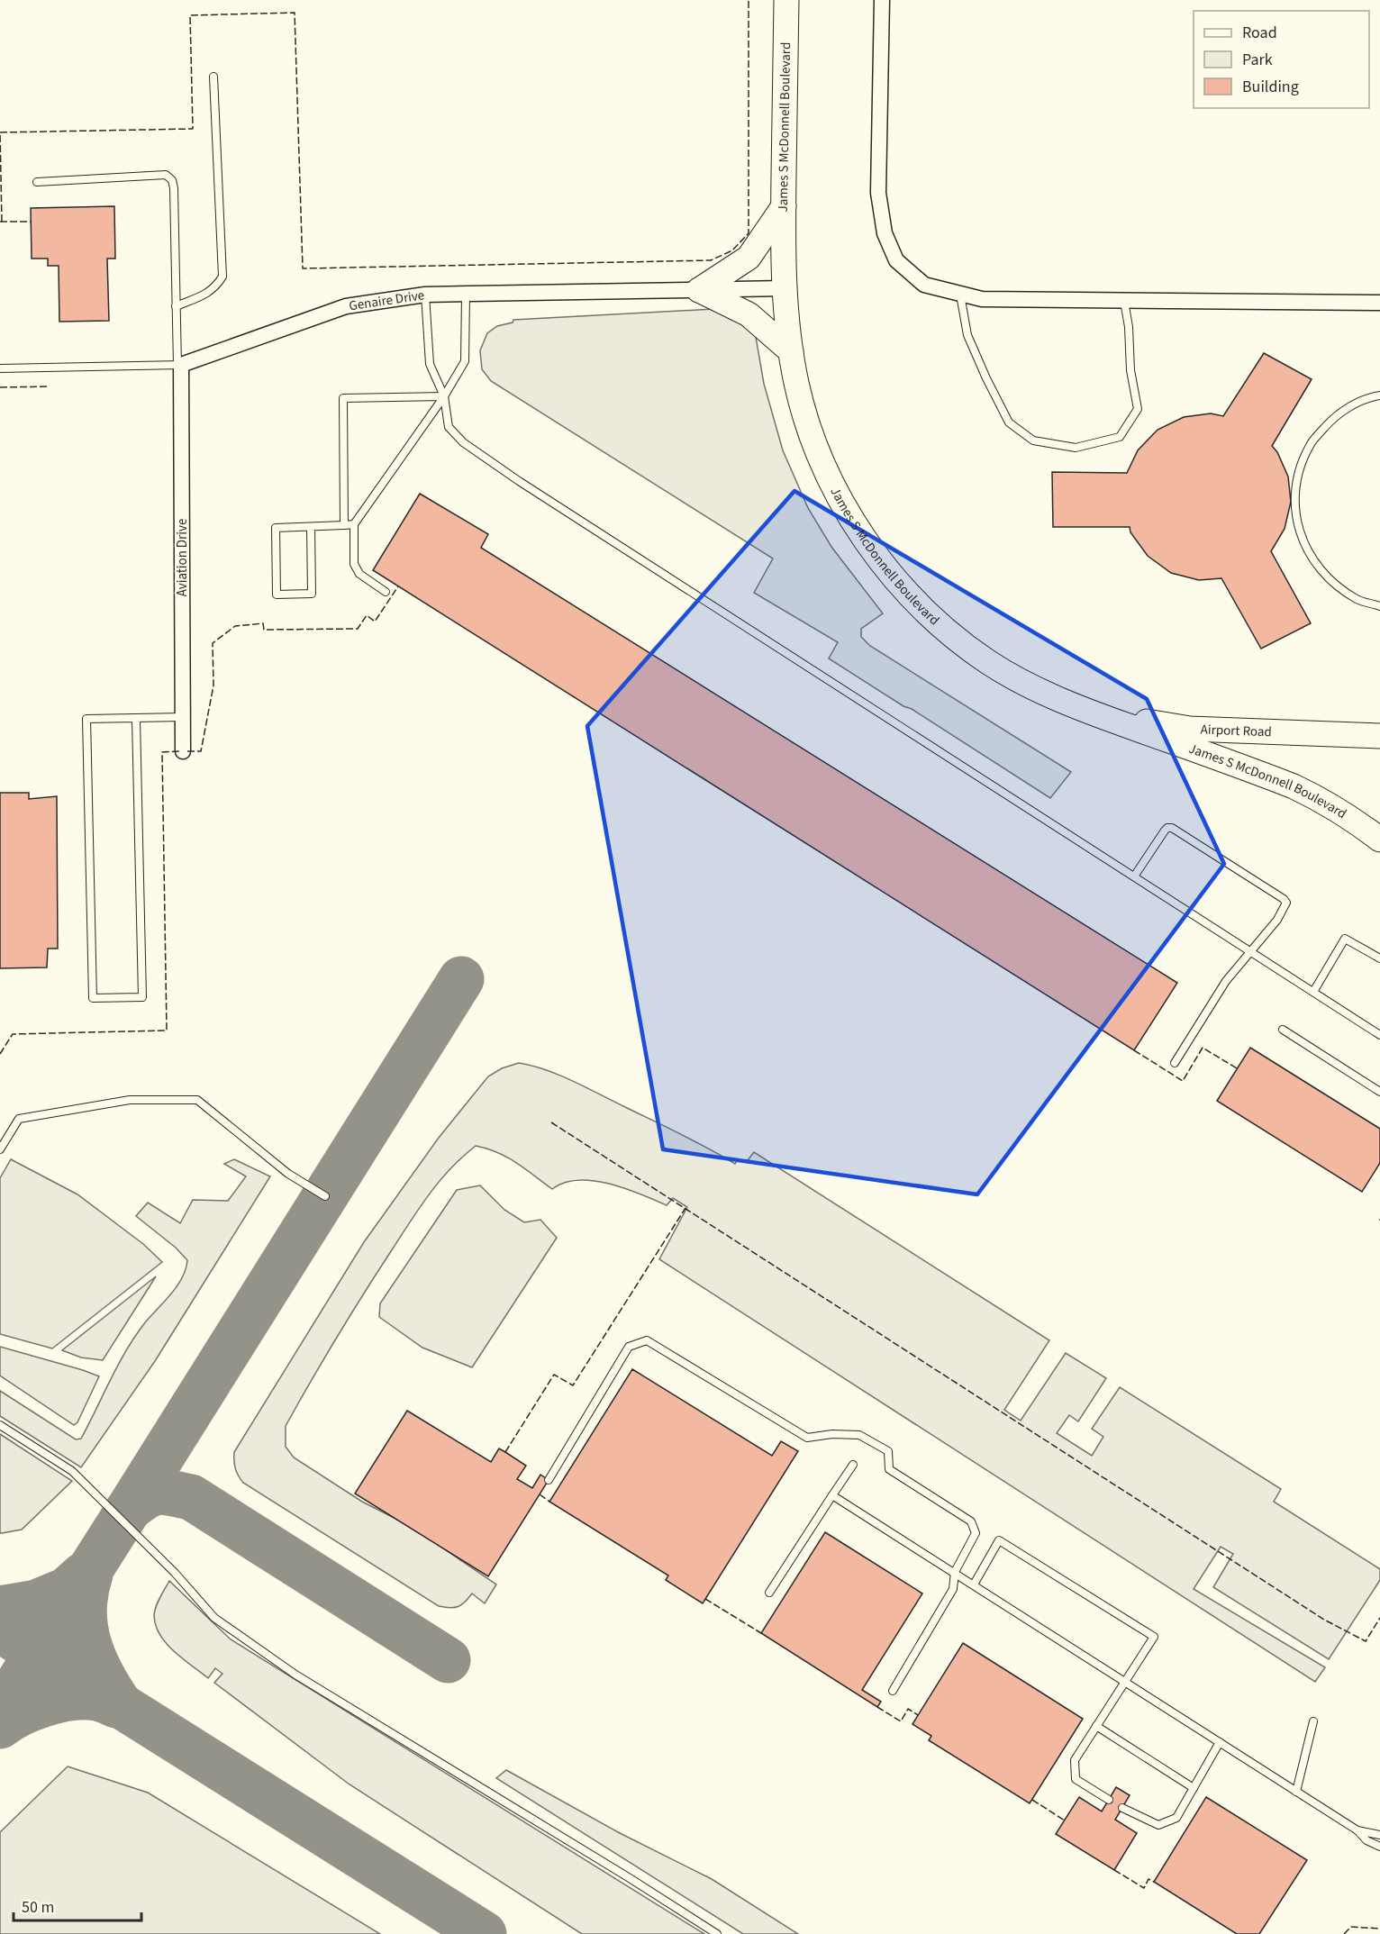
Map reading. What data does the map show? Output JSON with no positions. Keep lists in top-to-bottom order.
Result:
{
  "streets": {
    "main road": ["James S McDonnell Boulevard", "Airport Road"],
    "street": ["Genaire Drive", "Aviation Drive"]
  },
  "crossings": [
    ["James S McDonnell Boulevard", "Genaire Drive"],
    ["James S McDonnell Boulevard", "Airport Road"],
    ["Genaire Drive", "Aviation Drive"]
  ],
  "legend": ["Road", "Park", "Building"],
  "scale_bar": "50 m"
}
